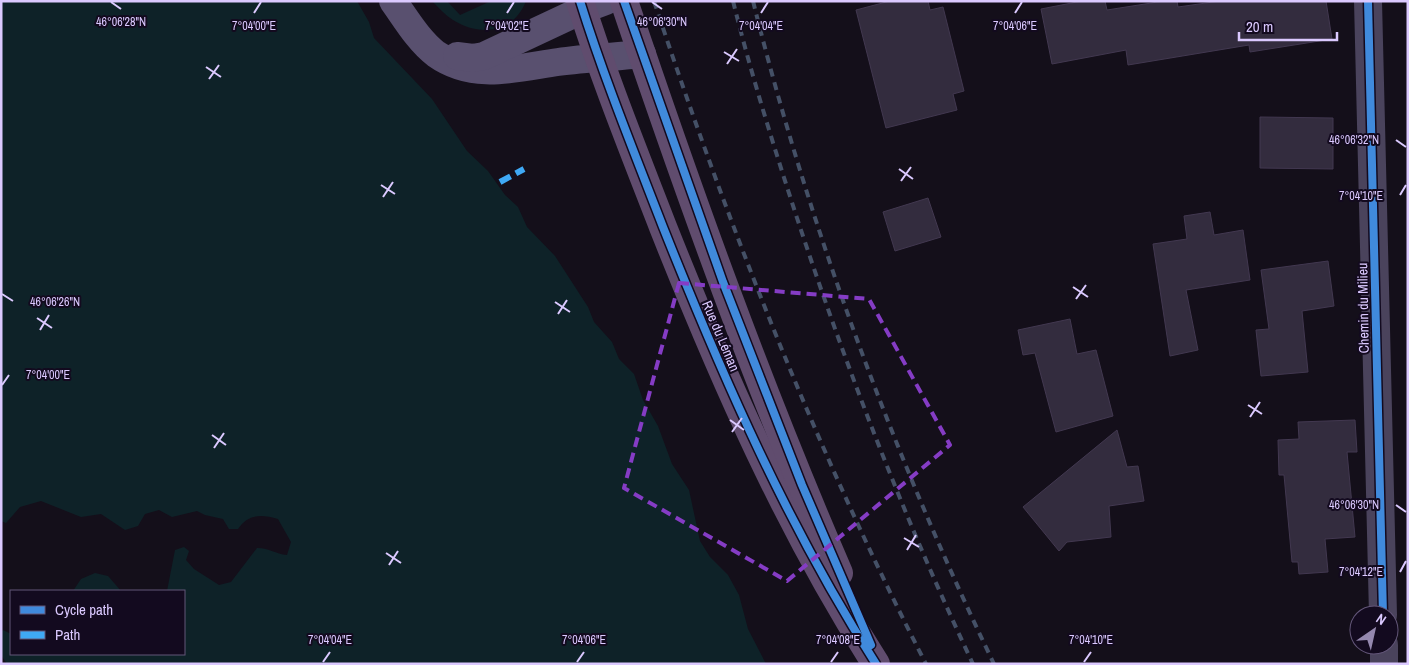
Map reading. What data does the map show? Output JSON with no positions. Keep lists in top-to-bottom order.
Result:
{
  "streets": {
    "main road": ["Rue du Léman"],
    "street": ["Chemin du Milieu"]
  },
  "legend": ["Cycle path", "Path"],
  "scale_bar": "20 m",
  "north": "top right",
  "coordinates": [
    "46°06'28\"N",
    "46°06'30\"N",
    "7°04'00\"E",
    "7°04'02\"E",
    "7°04'04\"E",
    "7°04'06\"E",
    "46°06'32\"N",
    "7°04'10\"E",
    "46°06'26\"N",
    "7°04'12\"E",
    "7°04'08\"E"
  ]
}
